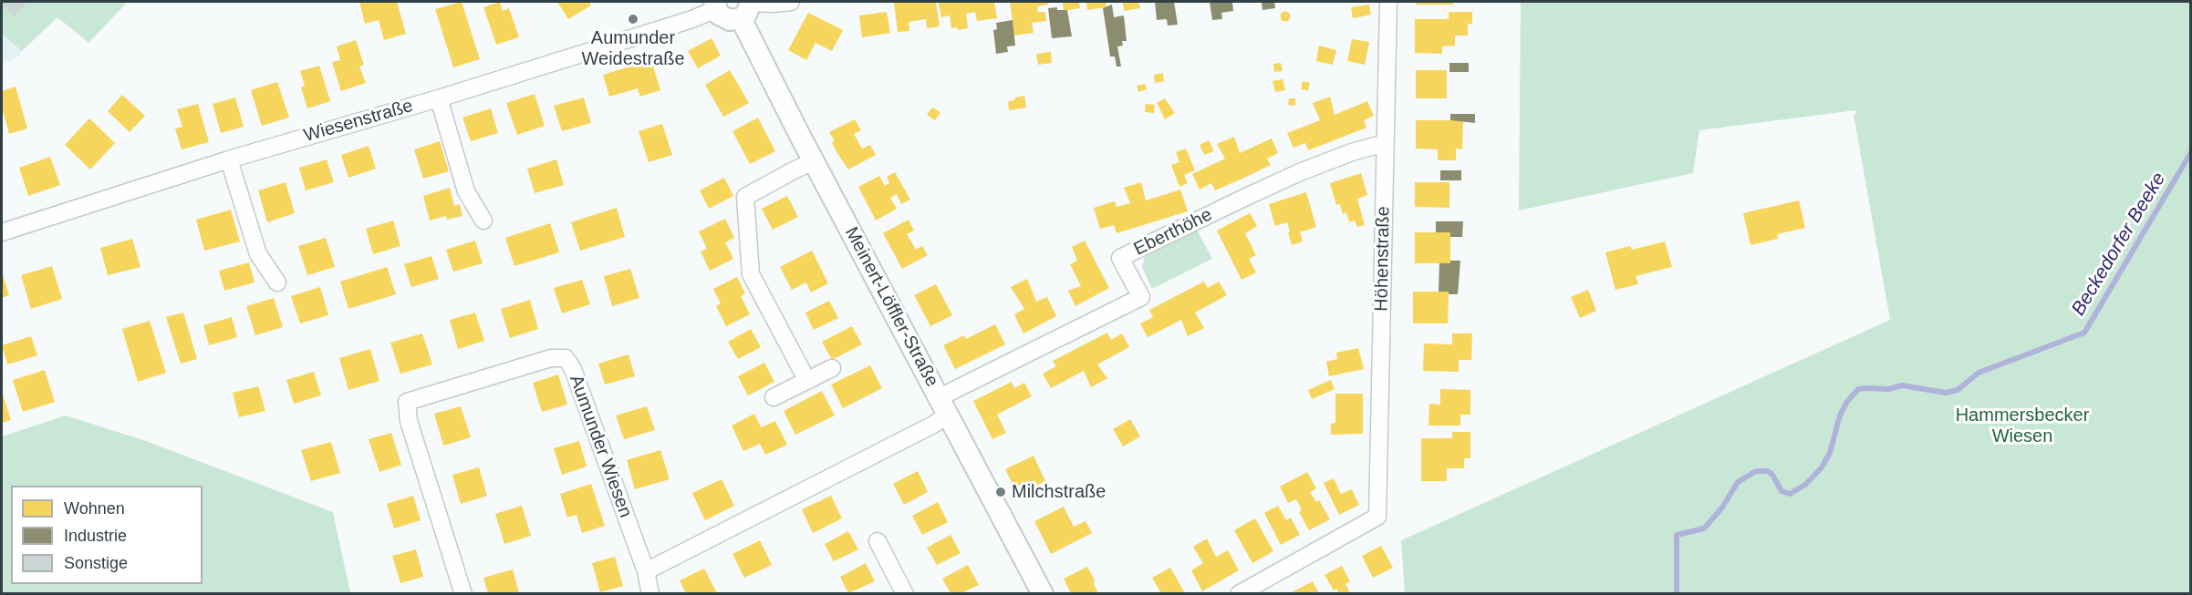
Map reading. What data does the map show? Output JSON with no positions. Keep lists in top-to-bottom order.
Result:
{
  "streets": {
    "street": [
      "Wiesenstraße",
      "Eberthöhe",
      "Höhenstraße",
      "Meinert-Löffler-Straße",
      "Aumunder Wiesen"
    ]
  },
  "crossings": [
    ["Eberthöhe", "Höhenstraße"],
    ["Eberthöhe", "Meinert-Löffler-Straße"]
  ],
  "water": ["Beckedorfer Beeke"],
  "parks": ["Hammersbecker Wiesen"],
  "places": ["Aumunder Weidestraße", "Milchstraße"],
  "legend": ["Wohnen", "Industrie", "Sonstige"]
}
